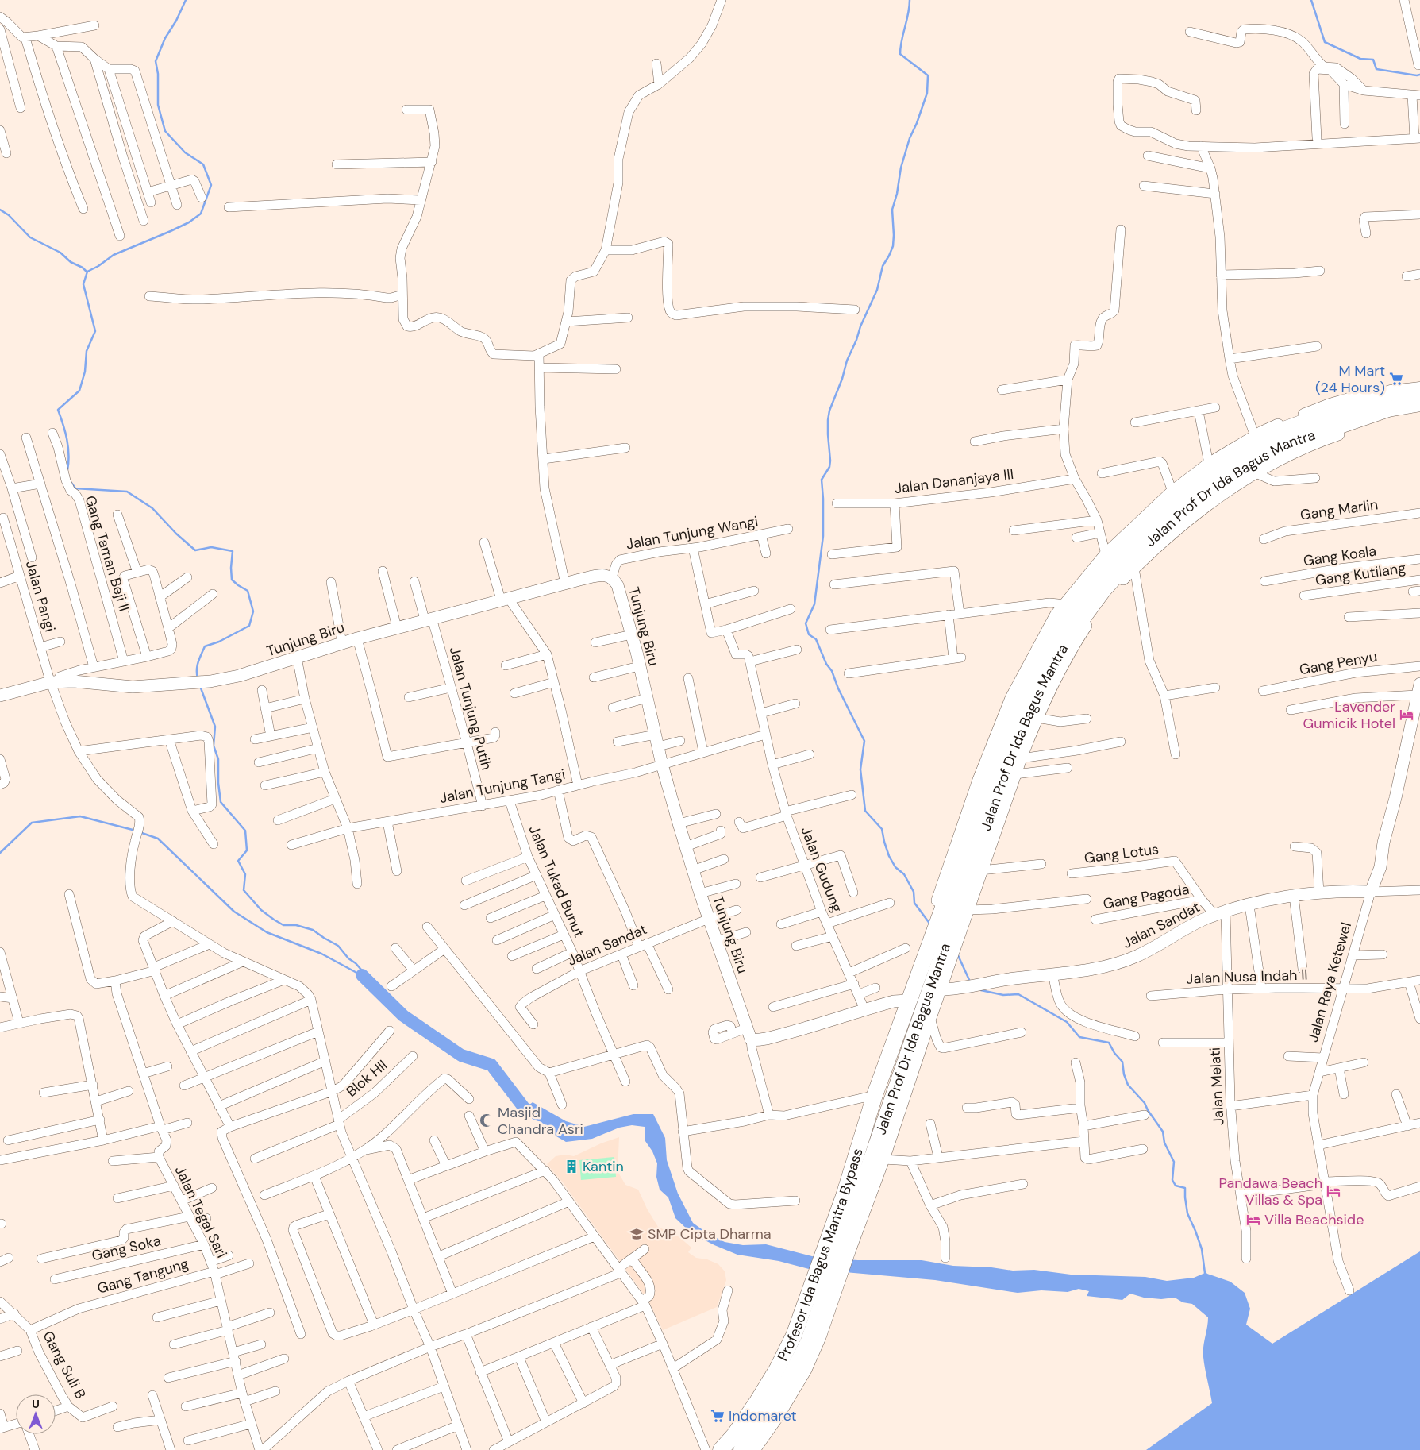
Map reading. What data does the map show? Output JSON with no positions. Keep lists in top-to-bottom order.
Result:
{
  "streets": {
    "highway": ["Jalan Prof Dr Ida Bagus Mantra", "Profesor Ida Bagus Mantra Bypass"],
    "street": [
      "Jalan Dananjaya III",
      "Gang Marlin",
      "Jalan Tunjung Wangi",
      "Gang Taman Beji II",
      "Gang Koala",
      "Gang Kutilang",
      "Jalan Pangi",
      "Tunjung Biru",
      "Gang Penyu",
      "Jalan Tunjung Putih",
      "Jalan Tunjung Tangi",
      "Gang Lotus",
      "Jalan Gudung",
      "Jalan Tukad Bunut",
      "Gang Pagoda",
      "Jalan Sandat",
      "Jalan Nusa Indah II",
      "Jalan Raya Ketewel",
      "Blok HII",
      "Jalan Melati",
      "Jalan Tegal Sari",
      "Gang Soka",
      "Gang Tangung",
      "Gang Suli B"
    ]
  },
  "crossings": [
    ["Jalan Prof Dr Ida Bagus Mantra", "Profesor Ida Bagus Mantra Bypass"],
    ["Jalan Tunjung Wangi", "Tunjung Biru"],
    ["Gang Taman Beji II", "Jalan Pangi"],
    ["Gang Taman Beji II", "Tunjung Biru"],
    ["Jalan Pangi", "Tunjung Biru"],
    ["Tunjung Biru", "Jalan Tunjung Putih"],
    ["Tunjung Biru", "Jalan Tunjung Tangi"],
    ["Tunjung Biru", "Jalan Sandat"],
    ["Jalan Tunjung Putih", "Jalan Tunjung Tangi"],
    ["Jalan Tunjung Tangi", "Jalan Tukad Bunut"],
    ["Gang Lotus", "Gang Pagoda"],
    ["Jalan Tukad Bunut", "Jalan Sandat"],
    ["Jalan Sandat", "Jalan Raya Ketewel"],
    ["Jalan Sandat", "Jalan Melati"],
    ["Jalan Nusa Indah II", "Jalan Raya Ketewel"],
    ["Jalan Nusa Indah II", "Jalan Melati"],
    ["Jalan Tegal Sari", "Gang Soka"],
    ["Jalan Tegal Sari", "Gang Tangung"],
    ["Gang Tangung", "Gang Suli B"]
  ],
  "places": {
    "supermarket": ["M Mart (24 Hours)", "Indomaret"],
    "hotel": ["Lavender Gumicik Hotel", "Pandawa Beach Villas & Spa", "Villa Beachside"],
    "mosque": ["Masjid Chandra Asri"],
    "building": ["Kantin"],
    "school or university": ["SMP Cipta Dharma"]
  },
  "north": "top"
}
